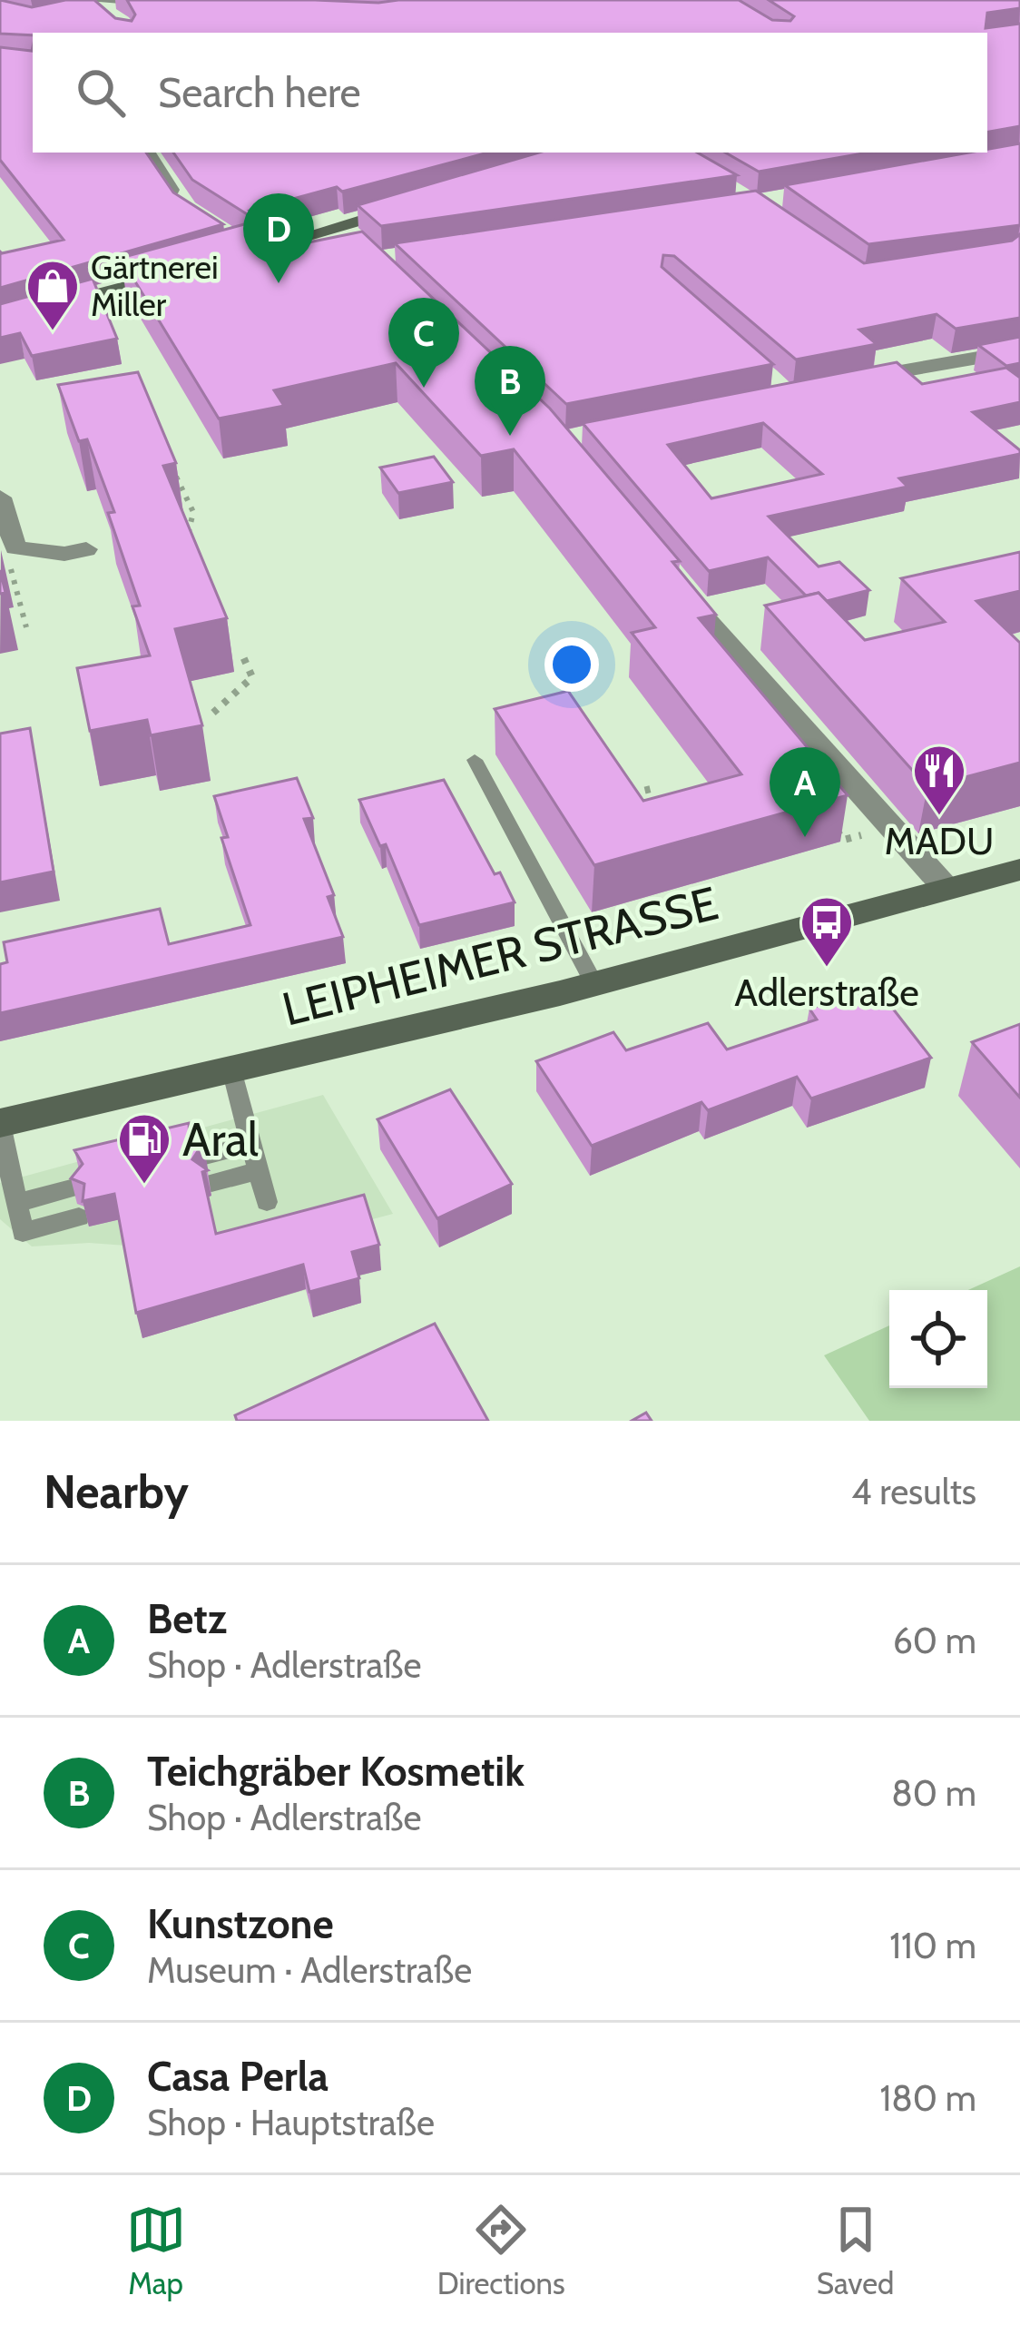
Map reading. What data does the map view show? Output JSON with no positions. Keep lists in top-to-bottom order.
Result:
{
  "streets": {
    "main road": ["LEIPHEIMER STRASSE"]
  },
  "places": {
    "shop": ["Gärtnerei Miller"],
    "restaurant": ["MADU"],
    "bus stop": ["Adlerstraße"],
    "fuel station": ["Aral"]
  },
  "page": {
    "search": "Search here",
    "pins": [
      "D",
      "C",
      "B",
      "A"
    ],
    "heading": ["Nearby", "4 results"],
    "list": [
      {
        "mark": "A",
        "name": "Betz",
        "note": "Shop · Adlerstraße",
        "value": "60 m"
      },
      {
        "mark": "B",
        "name": "Teichgräber Kosmetik",
        "note": "Shop · Adlerstraße",
        "value": "80 m"
      },
      {
        "mark": "C",
        "name": "Kunstzone",
        "note": "Museum · Adlerstraße",
        "value": "110 m"
      },
      {
        "mark": "D",
        "name": "Casa Perla",
        "note": "Shop · Hauptstraße",
        "value": "180 m"
      }
    ],
    "nav": ["Map", "Directions", "Saved"]
  }
}
